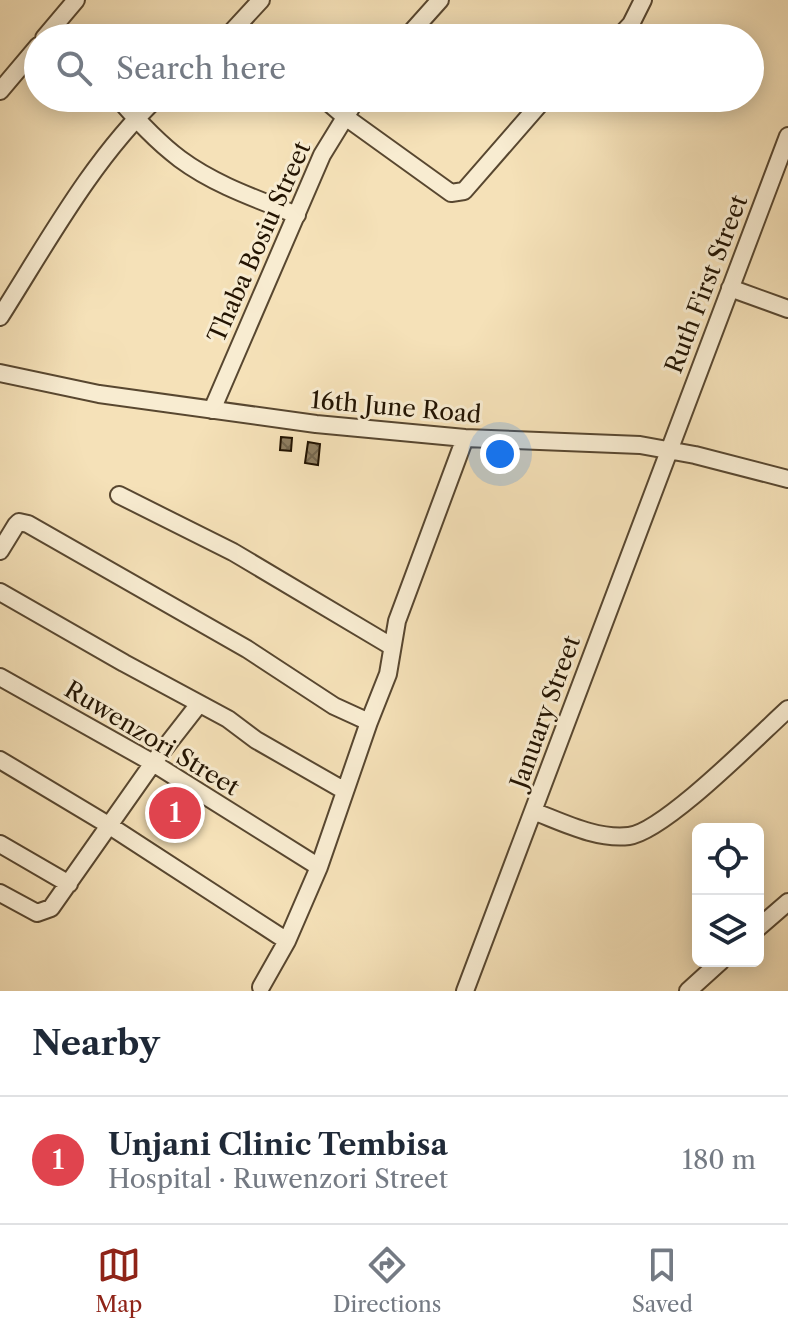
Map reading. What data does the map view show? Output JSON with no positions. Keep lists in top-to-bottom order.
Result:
{
  "streets": {
    "street": [
      "Thaba Bosiu Street",
      "Ruth First Street",
      "16th June Road",
      "January Street",
      "Ruwenzori Street"
    ]
  },
  "crossings": [
    ["Thaba Bosiu Street", "16th June Road"],
    ["Ruth First Street", "16th June Road"],
    ["Ruth First Street", "January Street"],
    ["16th June Road", "January Street"]
  ],
  "page": {
    "search": "Search here",
    "pins": "1",
    "heading": "Nearby",
    "list": [
      {
        "mark": "1",
        "name": "Unjani Clinic Tembisa",
        "note": "Hospital · Ruwenzori Street",
        "value": "180 m"
      }
    ],
    "nav": ["Map", "Directions", "Saved"]
  }
}
